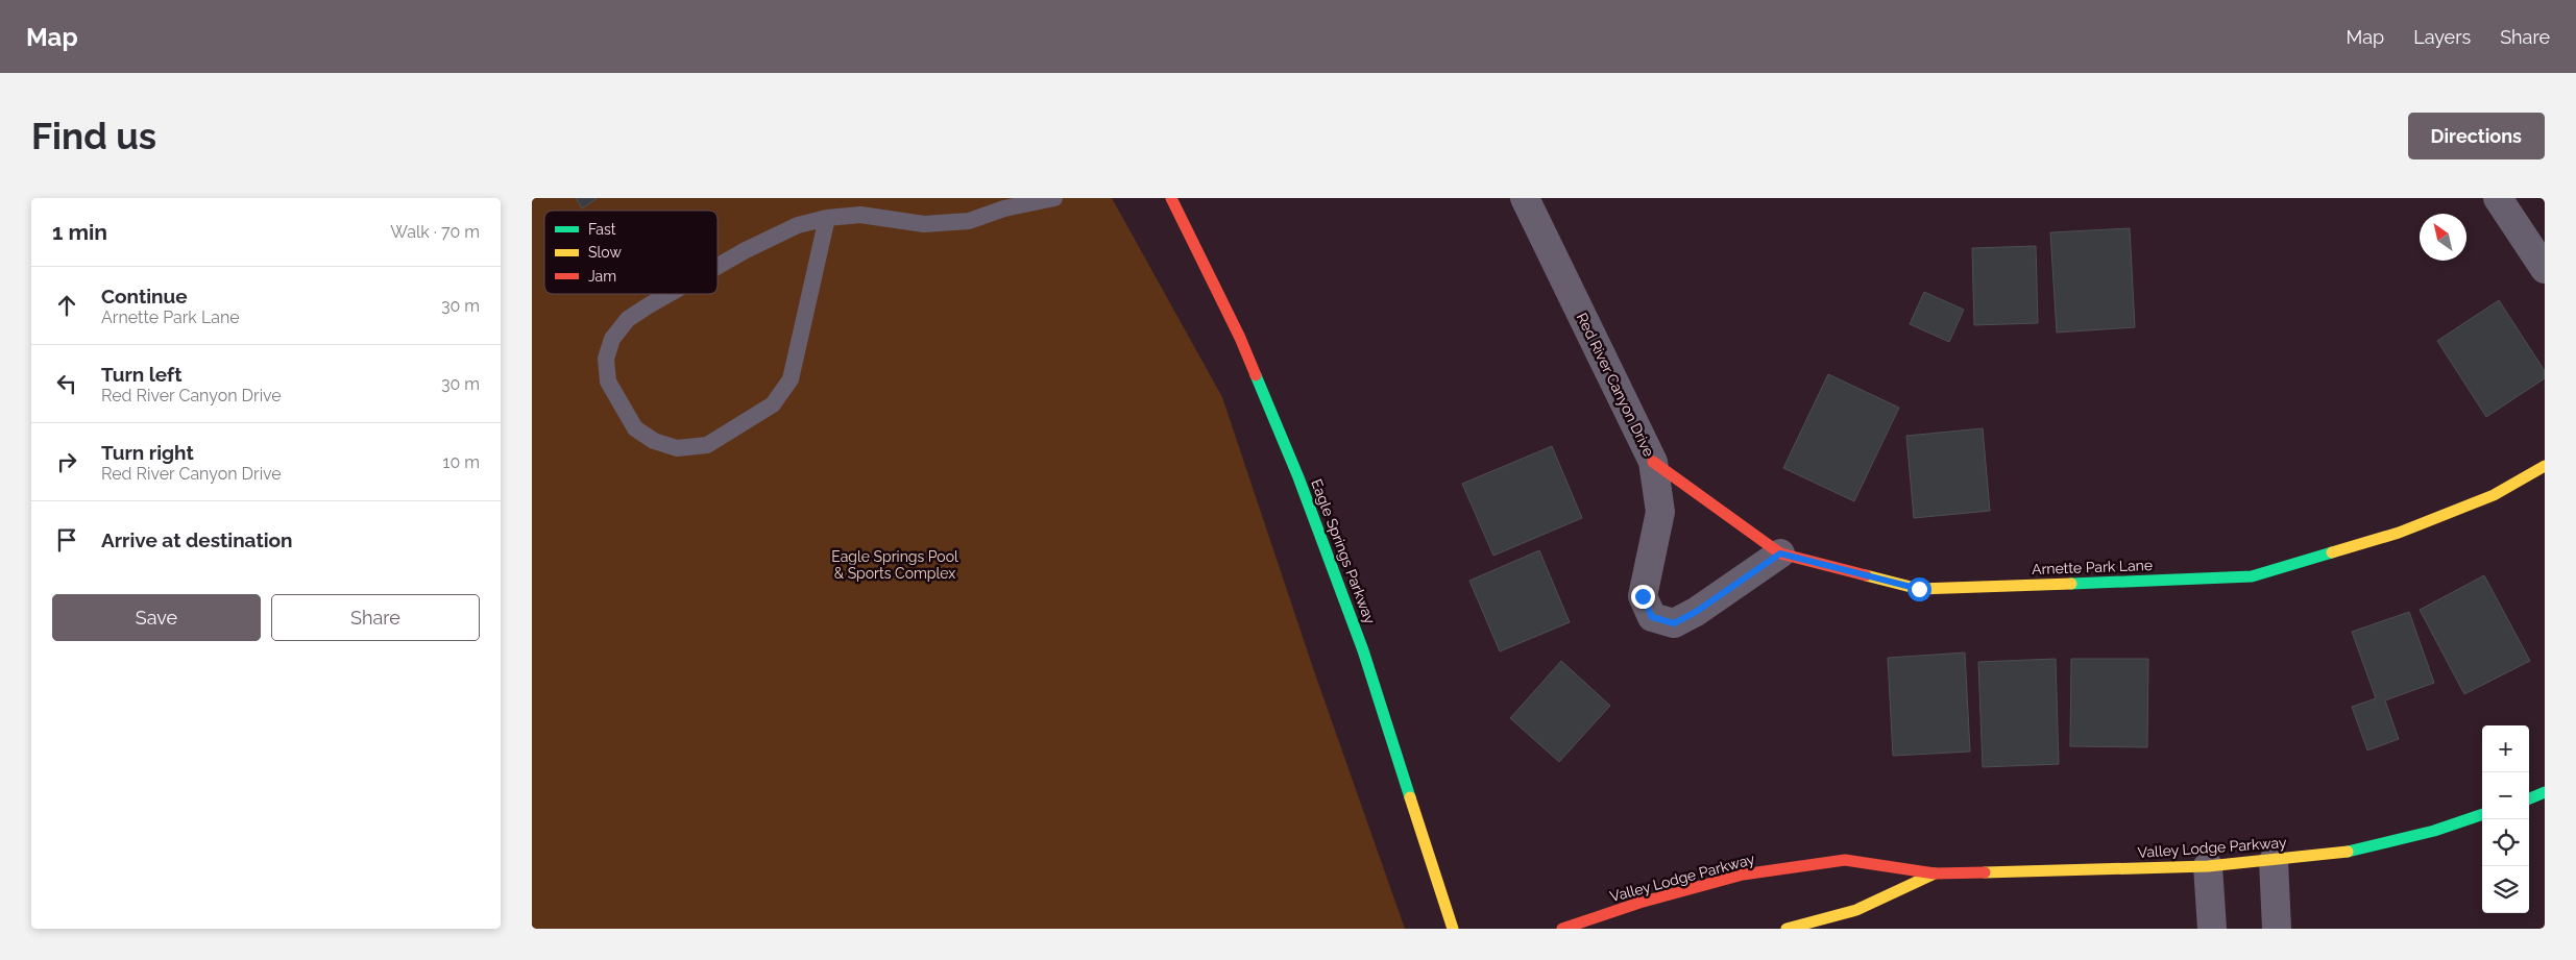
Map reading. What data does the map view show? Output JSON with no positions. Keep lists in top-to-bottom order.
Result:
{
  "streets": {
    "street": [
      "Red River Canyon Drive",
      "Eagle Springs Parkway",
      "Arnette Park Lane",
      "Valley Lodge Parkway"
    ]
  },
  "crossings": [
    ["Red River Canyon Drive", "Arnette Park Lane"]
  ],
  "parks": ["Eagle Springs Pool & Sports Complex"],
  "legend": ["Fast", "Slow", "Jam"],
  "north": "top left",
  "page": {
    "header": "Map",
    "nav": ["Map", "Layers", "Share"],
    "buttons": [
      "Directions",
      ["Save", "Share"]
    ],
    "title": "Find us",
    "heading": ["1 min", "Walk · 70 m"],
    "list": [
      ["Continue", "Arnette Park Lane", "30 m"],
      ["Turn left", "Red River Canyon Drive", "30 m"],
      ["Turn right", "Red River Canyon Drive", "10 m"],
      "Arrive at destination"
    ],
    "map_buttons": ["+", "−"]
  }
}
